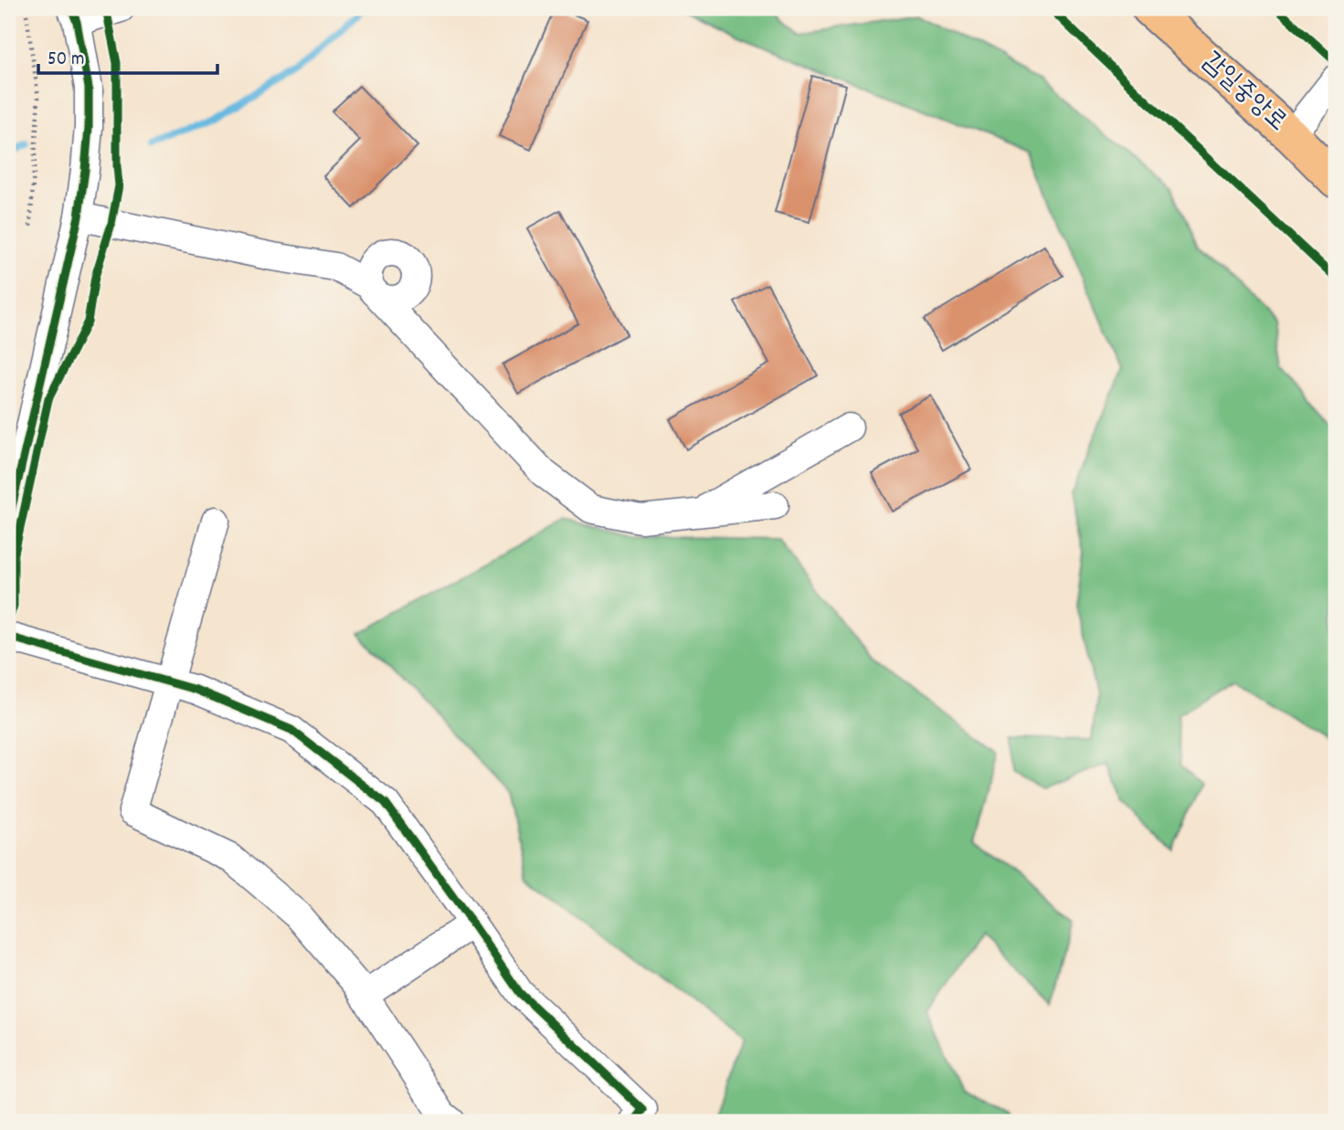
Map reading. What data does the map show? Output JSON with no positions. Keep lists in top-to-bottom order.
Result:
{
  "streets": {
    "main road": ["감일중앙로"]
  },
  "scale_bar": "50 m"
}
